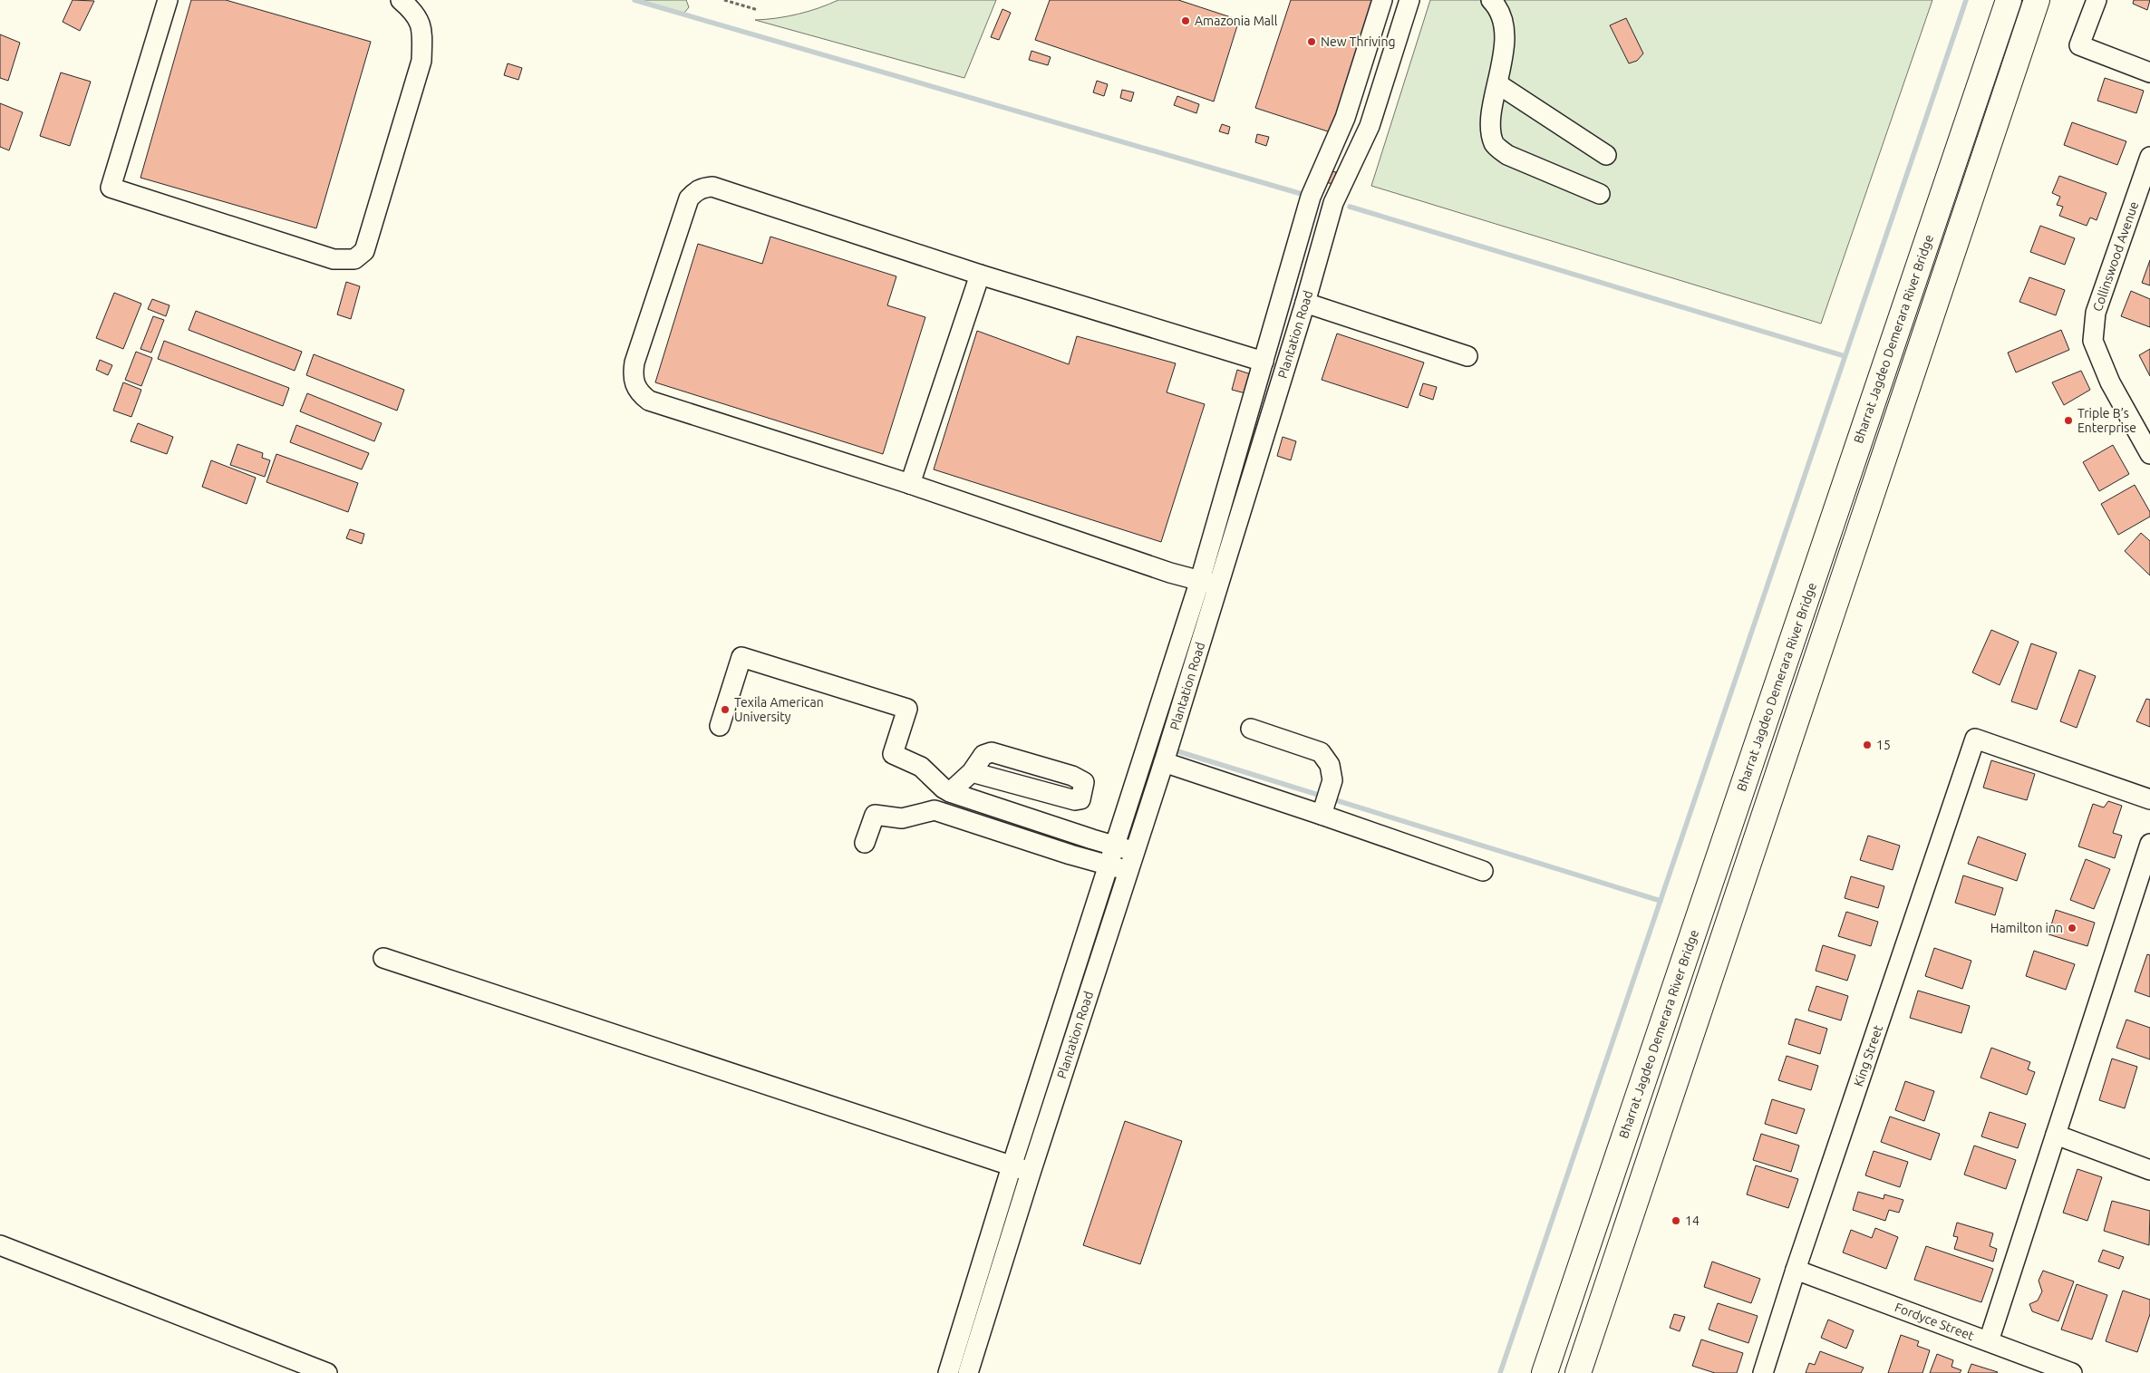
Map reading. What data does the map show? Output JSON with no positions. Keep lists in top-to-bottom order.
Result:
{
  "streets": {
    "main road": ["Bharrat Jagdeo Demerara River Bridge"],
    "street": [
      "Collinswood Avenue",
      "Plantation Road",
      "King Street",
      "Fordyce Street"
    ]
  },
  "crossings": [
    ["King Street", "Fordyce Street"]
  ],
  "places": [
    "Amazonia Mall",
    "New Thriving",
    "Triple B’s Enterprise",
    "Texila American University",
    "15",
    "Hamilton inn",
    "14"
  ]
}
